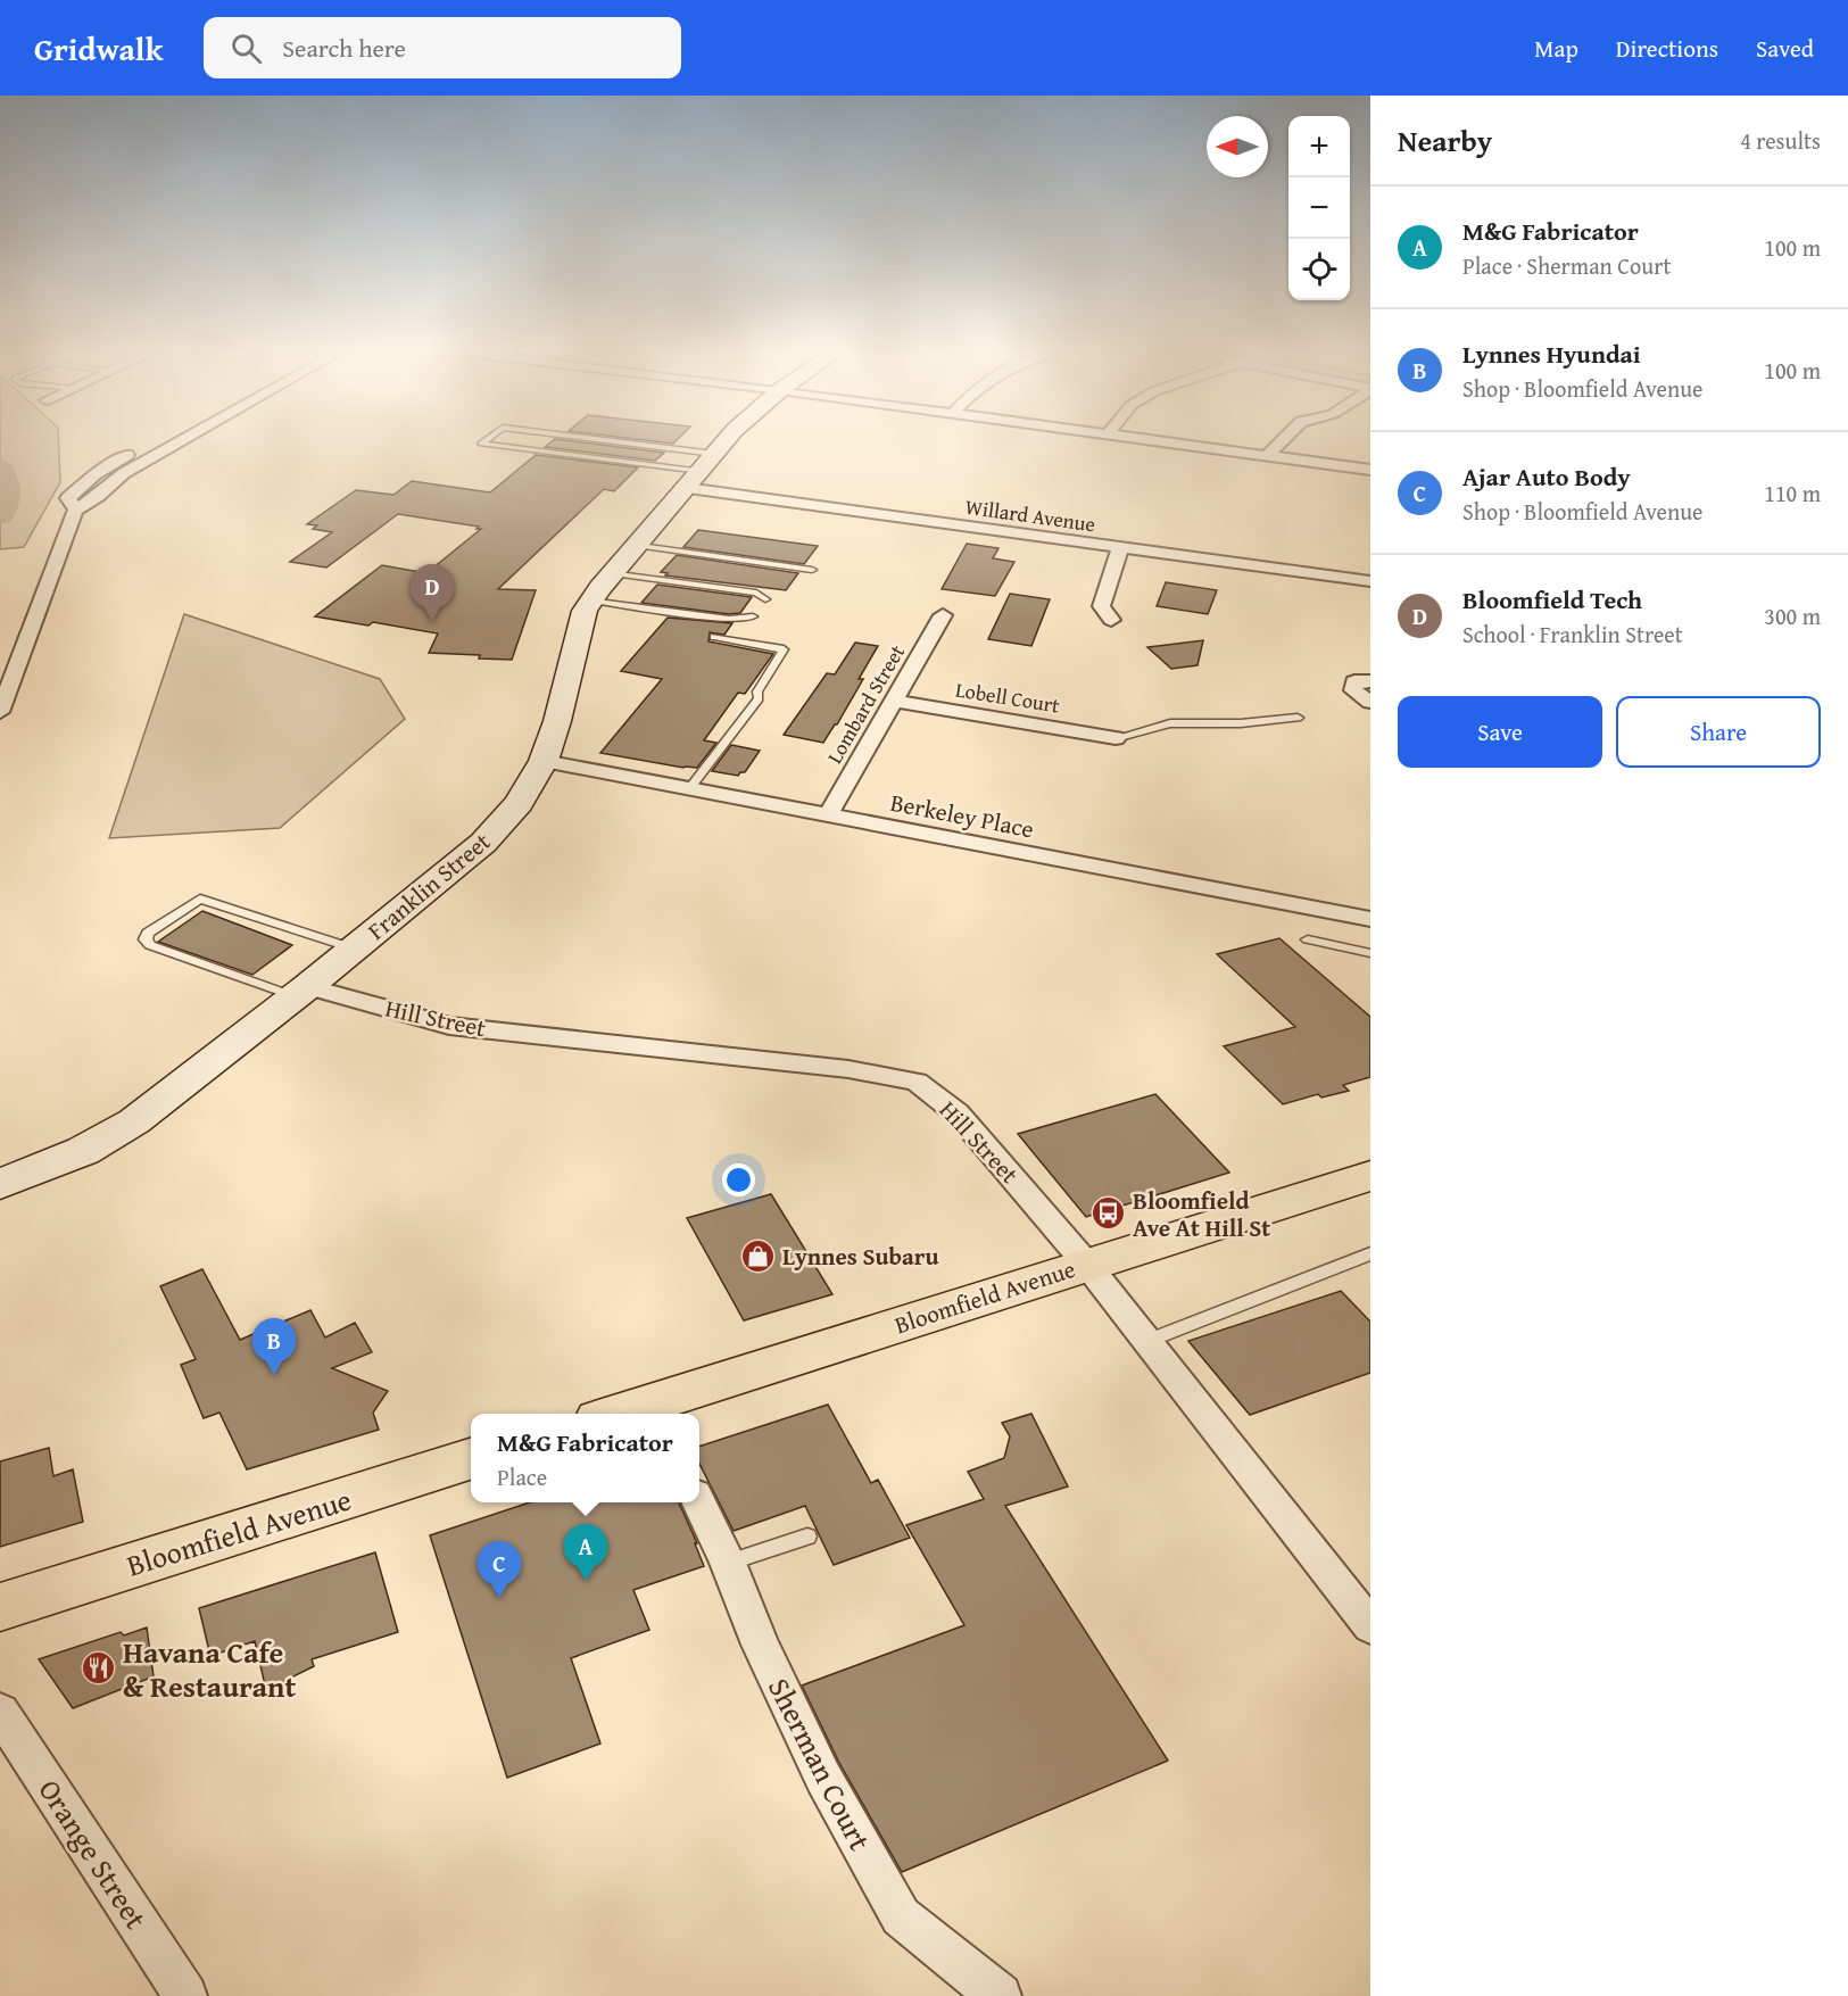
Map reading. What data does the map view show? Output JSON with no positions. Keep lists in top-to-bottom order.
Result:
{
  "streets": {
    "main road": ["Franklin Street", "Bloomfield Avenue"],
    "street": [
      "Willard Avenue",
      "Lobell Court",
      "Lombard Street",
      "Berkeley Place",
      "Hill Street",
      "Sherman Court",
      "Orange Street"
    ]
  },
  "crossings": [
    ["Willard Avenue", "Franklin Street"],
    ["Lobell Court", "Lombard Street"],
    ["Lombard Street", "Berkeley Place"],
    ["Berkeley Place", "Franklin Street"],
    ["Franklin Street", "Hill Street"],
    ["Hill Street", "Bloomfield Avenue"]
  ],
  "places": {
    "bus stop": ["Bloomfield Ave At Hill St"],
    "shop": ["Lynnes Subaru"],
    "restaurant": ["Havana Cafe & Restaurant"]
  },
  "north": "left",
  "page": {
    "header": "Gridwalk",
    "search": "Search here",
    "nav": ["Map", "Directions", "Saved"],
    "heading": ["Nearby", "4 results"],
    "map_buttons": ["+", "−"],
    "list": [
      {
        "mark": "A",
        "name": "M&G Fabricator",
        "note": "Place · Sherman Court",
        "value": "100 m"
      },
      {
        "mark": "B",
        "name": "Lynnes Hyundai",
        "note": "Shop · Bloomfield Avenue",
        "value": "100 m"
      },
      {
        "mark": "C",
        "name": "Ajar Auto Body",
        "note": "Shop · Bloomfield Avenue",
        "value": "110 m"
      },
      {
        "mark": "D",
        "name": "Bloomfield Tech",
        "note": "School · Franklin Street",
        "value": "300 m"
      }
    ],
    "pins": [
      "D",
      "B",
      "A",
      "C"
    ],
    "buttons": ["Save", "Share"],
    "popup": ["M&G Fabricator", "Place"]
  }
}
